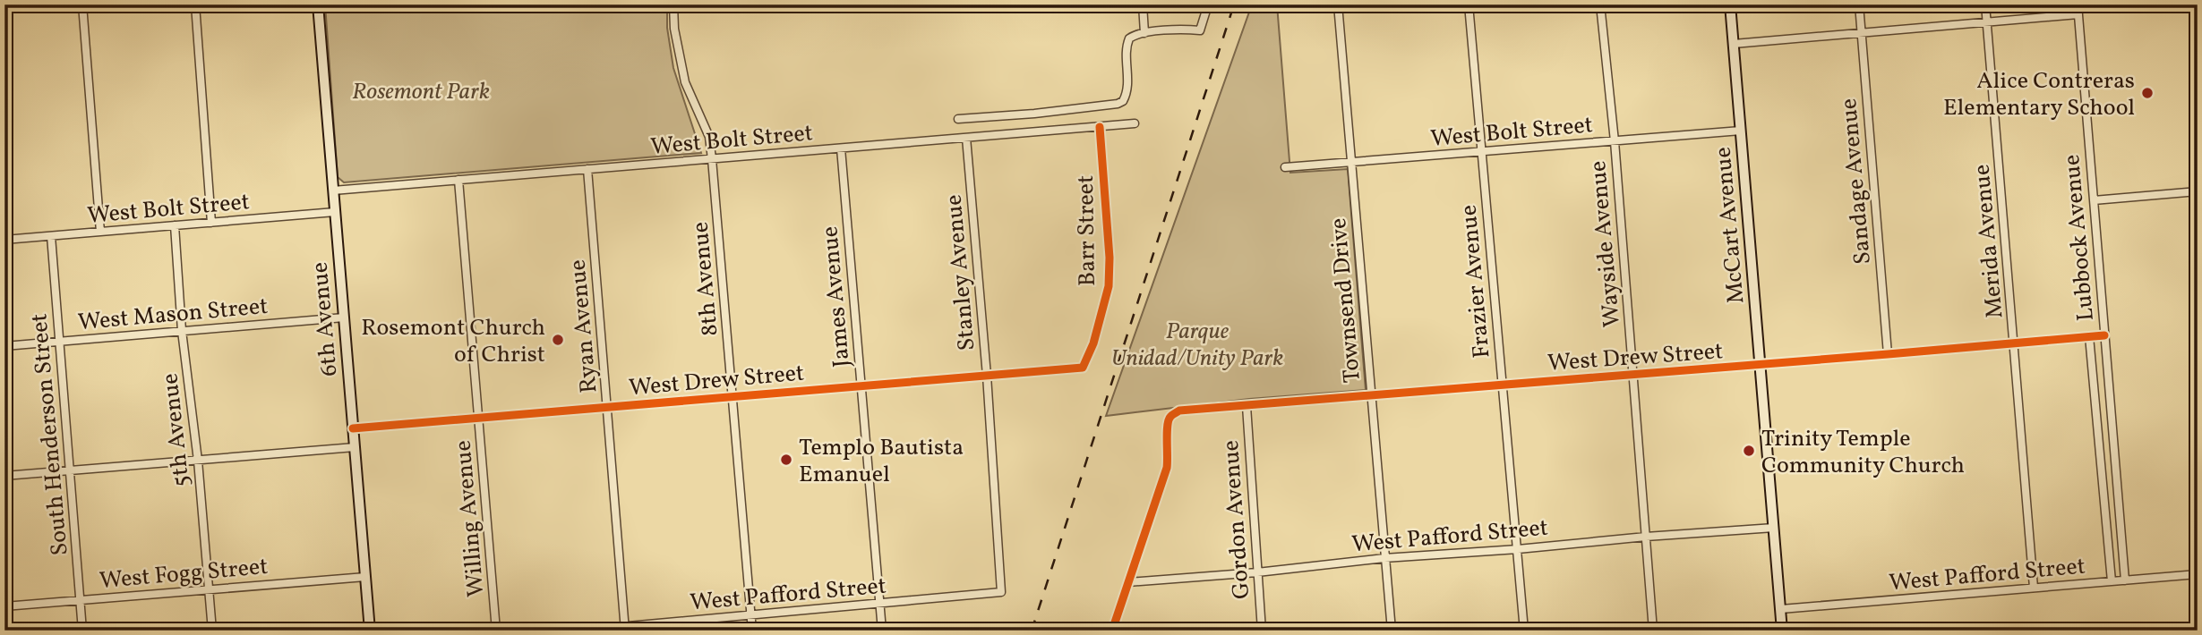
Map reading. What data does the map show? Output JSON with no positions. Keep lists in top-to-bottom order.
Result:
{
  "streets": {
    "street": [
      "West Bolt Street",
      "Sandage Avenue",
      "McCart Avenue",
      "Barr Street",
      "Lubbock Avenue",
      "Merida Avenue",
      "Wayside Avenue",
      "Stanley Avenue",
      "8th Avenue",
      "Frazier Avenue",
      "James Avenue",
      "Townsend Drive",
      "West Mason Street",
      "6th Avenue",
      "Ryan Avenue",
      "West Drew Street",
      "5th Avenue",
      "South Henderson Street",
      "Willing Avenue",
      "Gordon Avenue",
      "West Pafford Street",
      "West Fogg Street"
    ]
  },
  "crossings": [
    ["West Bolt Street", "McCart Avenue"],
    ["West Bolt Street", "Barr Street"],
    ["West Bolt Street", "Wayside Avenue"],
    ["West Bolt Street", "Stanley Avenue"],
    ["West Bolt Street", "8th Avenue"],
    ["West Bolt Street", "Frazier Avenue"],
    ["West Bolt Street", "James Avenue"],
    ["West Bolt Street", "Townsend Drive"],
    ["West Bolt Street", "6th Avenue"],
    ["West Bolt Street", "Ryan Avenue"],
    ["West Bolt Street", "5th Avenue"],
    ["West Bolt Street", "South Henderson Street"],
    ["West Bolt Street", "Willing Avenue"],
    ["Sandage Avenue", "West Drew Street"],
    ["McCart Avenue", "West Drew Street"],
    ["McCart Avenue", "West Pafford Street"],
    ["Barr Street", "West Drew Street"],
    ["Lubbock Avenue", "West Drew Street"],
    ["Lubbock Avenue", "West Pafford Street"],
    ["Merida Avenue", "West Drew Street"],
    ["Merida Avenue", "West Pafford Street"],
    ["Wayside Avenue", "West Drew Street"],
    ["Wayside Avenue", "West Pafford Street"],
    ["Stanley Avenue", "West Drew Street"],
    ["Stanley Avenue", "West Pafford Street"],
    ["8th Avenue", "West Drew Street"],
    ["8th Avenue", "West Pafford Street"],
    ["Frazier Avenue", "West Drew Street"],
    ["Frazier Avenue", "West Pafford Street"],
    ["James Avenue", "West Drew Street"],
    ["James Avenue", "West Pafford Street"],
    ["Townsend Drive", "West Drew Street"],
    ["Townsend Drive", "West Pafford Street"],
    ["West Mason Street", "6th Avenue"],
    ["West Mason Street", "5th Avenue"],
    ["West Mason Street", "South Henderson Street"],
    ["6th Avenue", "West Drew Street"],
    ["6th Avenue", "West Fogg Street"],
    ["Ryan Avenue", "West Drew Street"],
    ["Ryan Avenue", "West Pafford Street"],
    ["West Drew Street", "Willing Avenue"],
    ["West Drew Street", "Gordon Avenue"],
    ["West Drew Street", "West Pafford Street"],
    ["5th Avenue", "West Fogg Street"],
    ["South Henderson Street", "West Fogg Street"],
    ["Gordon Avenue", "West Pafford Street"]
  ],
  "parks": ["Rosemont Park", "Parque Unidad/Unity Park"],
  "places": [
    "Alice Contreras Elementary School",
    "Rosemont Church of Christ",
    "Trinity Temple Community Church",
    "Templo Bautista Emanuel"
  ]
}
